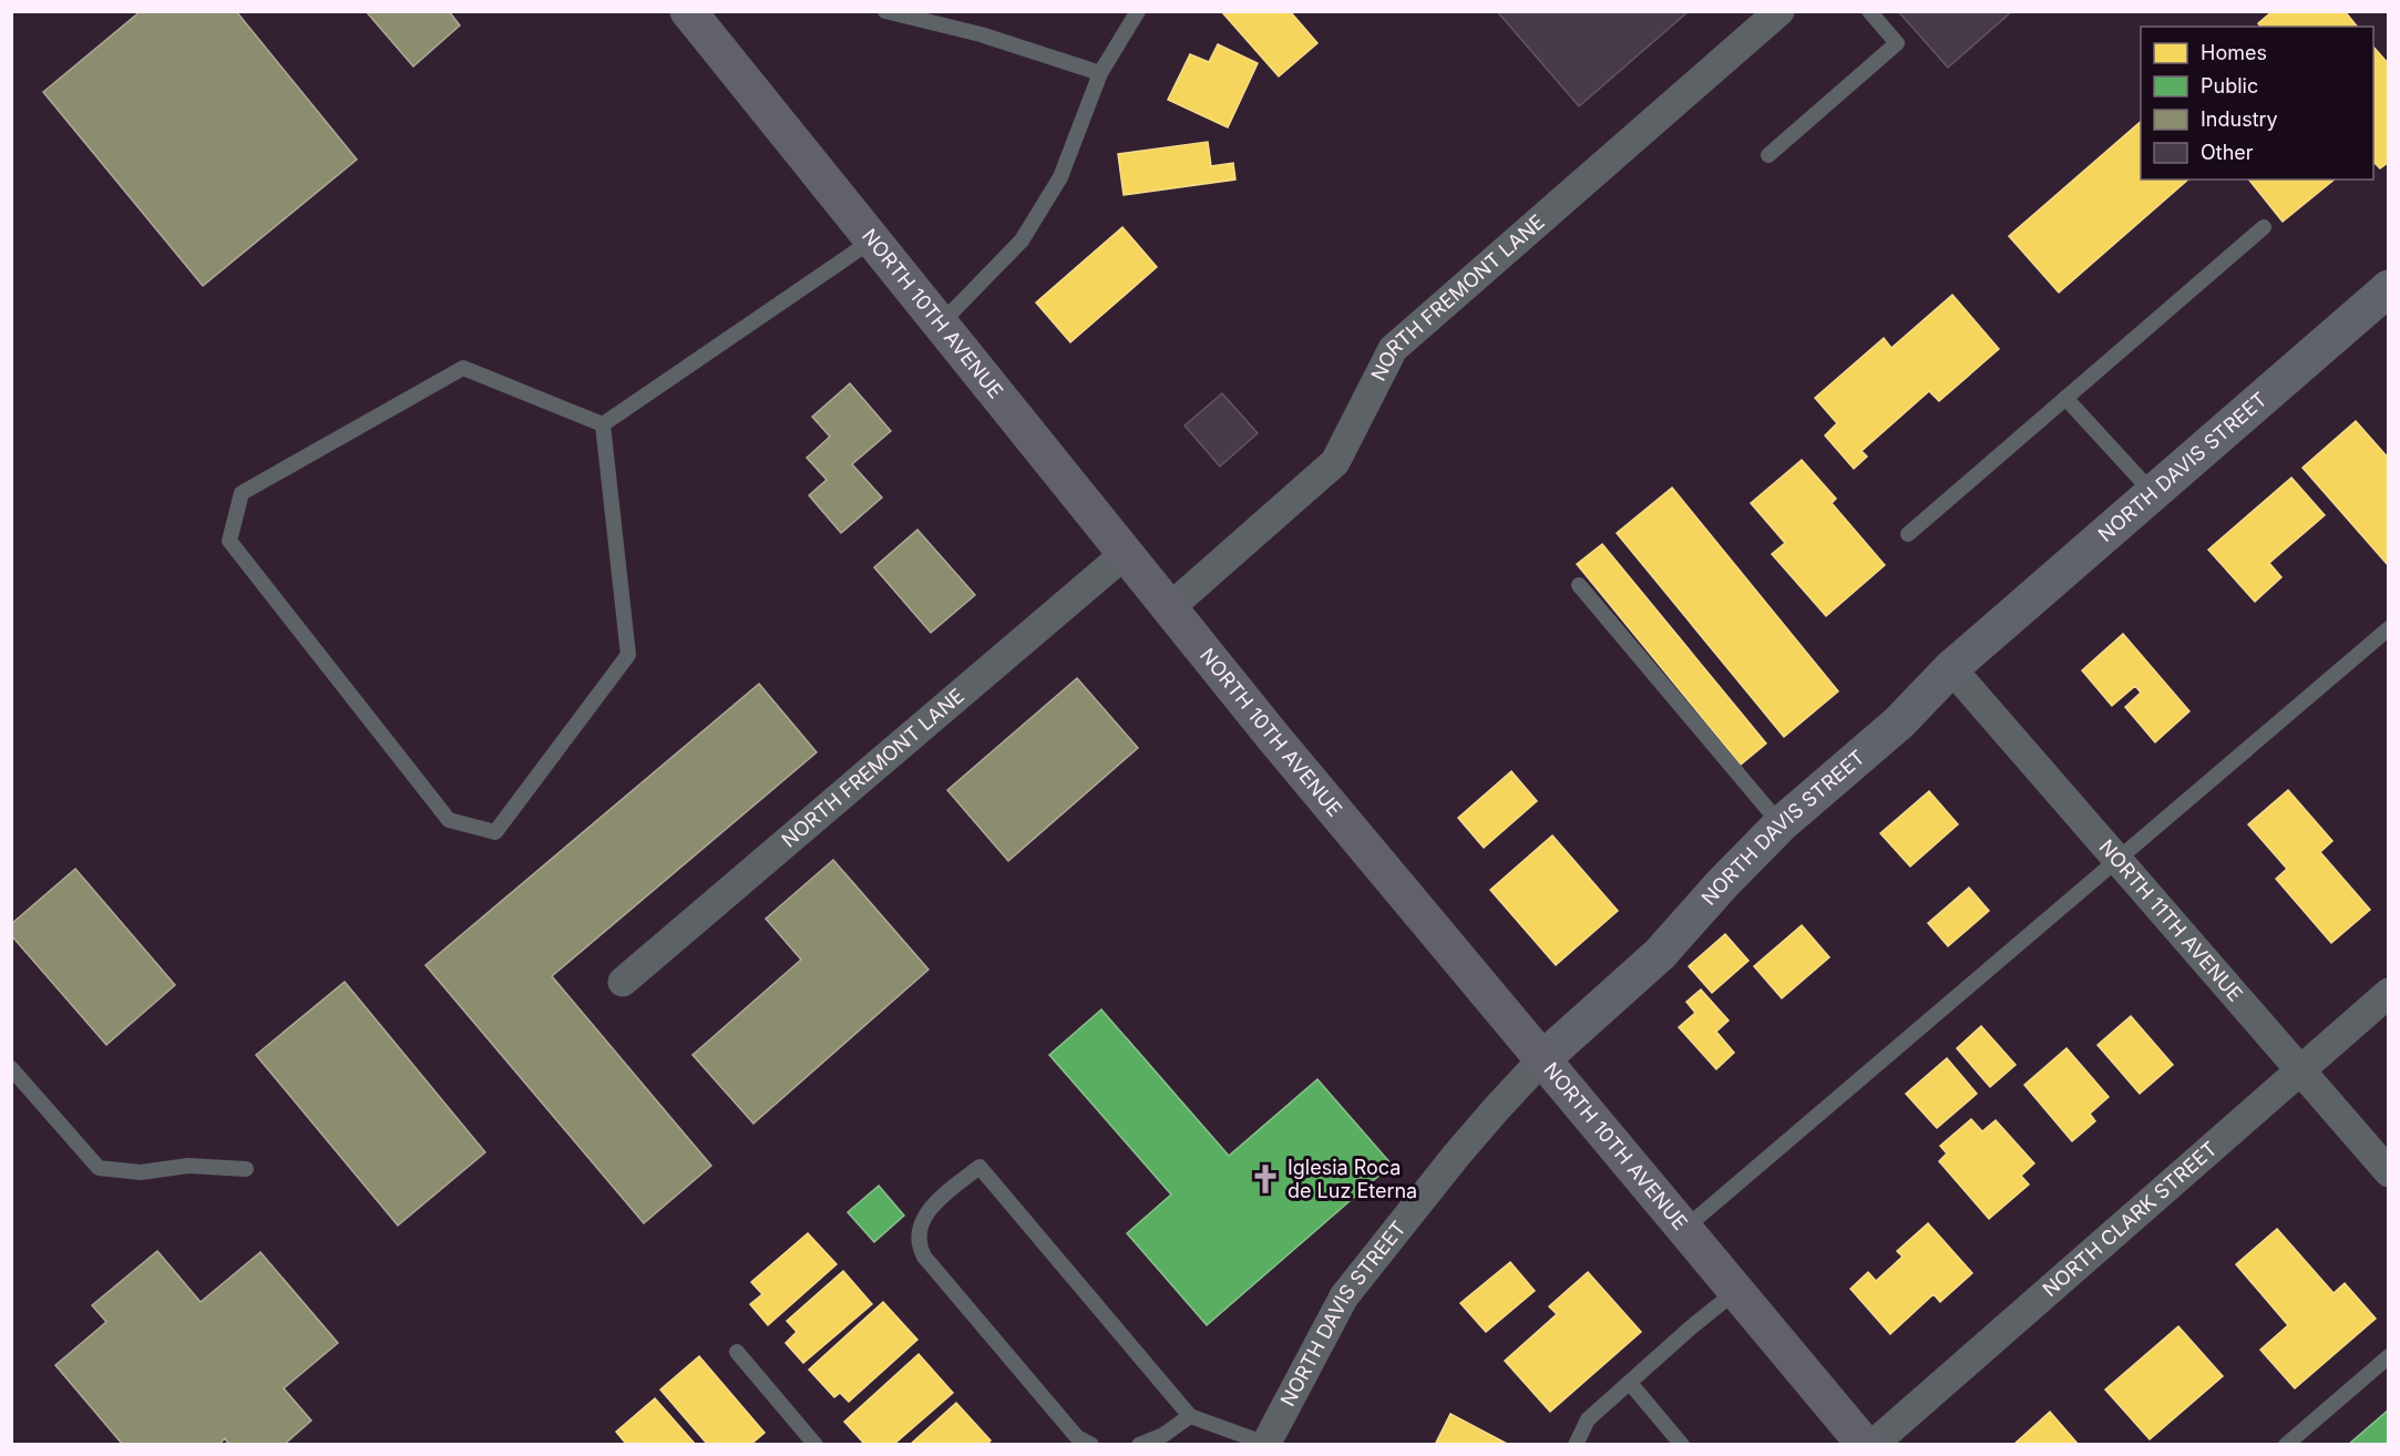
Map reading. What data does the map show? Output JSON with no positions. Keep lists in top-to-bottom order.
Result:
{
  "streets": {
    "main road": ["NORTH 10TH AVENUE"],
    "street": [
      "NORTH FREMONT LANE",
      "NORTH DAVIS STREET",
      "NORTH 11TH AVENUE",
      "NORTH CLARK STREET"
    ]
  },
  "crossings": [
    ["NORTH FREMONT LANE", "NORTH 10TH AVENUE"],
    ["NORTH 10TH AVENUE", "NORTH DAVIS STREET"],
    ["NORTH DAVIS STREET", "NORTH 11TH AVENUE"],
    ["NORTH 11TH AVENUE", "NORTH CLARK STREET"]
  ],
  "places": {
    "church": ["Iglesia Roca de Luz Eterna"]
  },
  "legend": [
    "Homes",
    "Public",
    "Industry",
    "Other"
  ]
}
